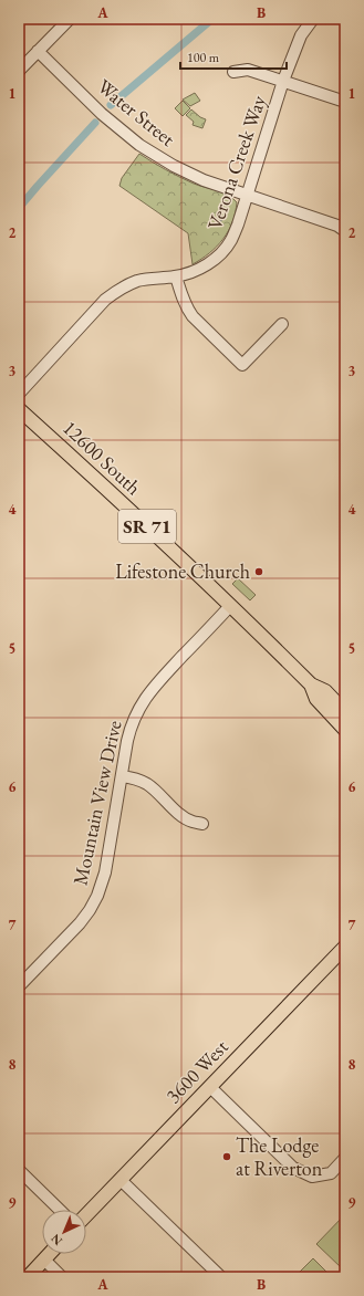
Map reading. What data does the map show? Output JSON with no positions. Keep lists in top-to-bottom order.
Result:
{
  "streets": {
    "main road": ["12600 South", "SR 71", "3600 West"],
    "street": ["Water Street", "Verona Creek Way", "Mountain View Drive"]
  },
  "crossings": [
    ["Water Street", "Verona Creek Way"],
    ["12600 South", "Mountain View Drive"]
  ],
  "places": ["Lifestone Church", "The Lodge at Riverton"],
  "scale_bar": "100 m",
  "north": "bottom left",
  "grid": {
    "columns": ["A", "B"],
    "rows": [
      "1",
      "2",
      "3",
      "4",
      "5",
      "6",
      "7",
      "8",
      "9"
    ]
  }
}
